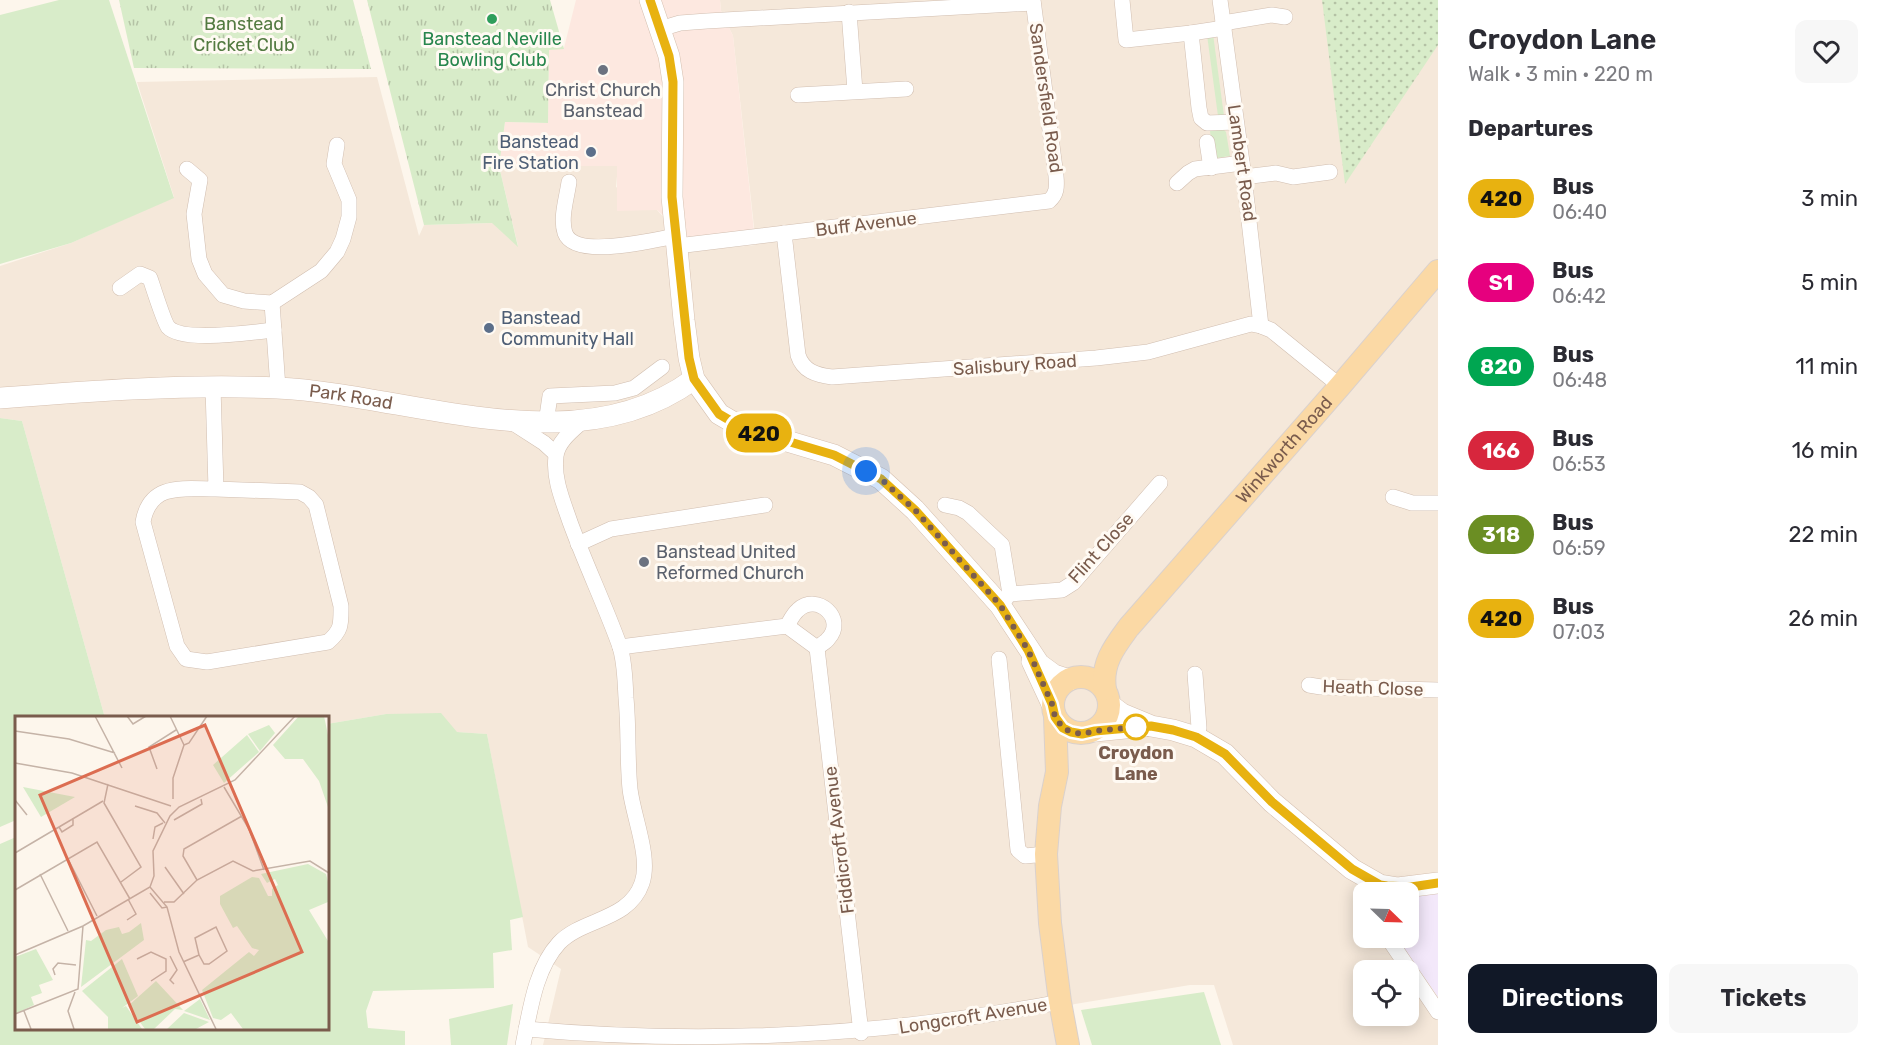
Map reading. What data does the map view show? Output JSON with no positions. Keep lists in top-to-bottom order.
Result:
{
  "streets": {
    "main road": ["Park Road", "Winkworth Road"],
    "street": [
      "Sandersfield Road",
      "Lambert Road",
      "Buff Avenue",
      "Salisbury Road",
      "Flint Close",
      "Heath Close",
      "Fiddicroft Avenue",
      "Longcroft Avenue"
    ]
  },
  "crossings": [
    ["Sandersfield Road", "Buff Avenue"],
    ["Lambert Road", "Salisbury Road"],
    ["Buff Avenue", "Salisbury Road"],
    ["Fiddicroft Avenue", "Longcroft Avenue"]
  ],
  "parks": ["Banstead Cricket Club"],
  "places": [
    "Banstead Neville Bowling Club",
    "Christ Church Banstead",
    "Banstead Fire Station",
    "Banstead Community Hall",
    "Banstead United Reformed Church",
    "Croydon Lane"
  ],
  "lines": ["bus line 420"],
  "north": "bottom right",
  "page": {
    "on_map": "420",
    "heading": [
      ["Croydon Lane", "Walk · 3 min · 220 m"],
      "Departures"
    ],
    "list": [
      {
        "mark": "420",
        "name": "Bus",
        "note": "06:40",
        "value": "3 min"
      },
      {
        "mark": "S1",
        "name": "Bus",
        "note": "06:42",
        "value": "5 min"
      },
      {
        "mark": "820",
        "name": "Bus",
        "note": "06:48",
        "value": "11 min"
      },
      {
        "mark": "166",
        "name": "Bus",
        "note": "06:53",
        "value": "16 min"
      },
      {
        "mark": "318",
        "name": "Bus",
        "note": "06:59",
        "value": "22 min"
      },
      {
        "mark": "420",
        "name": "Bus",
        "note": "07:03",
        "value": "26 min"
      }
    ],
    "buttons": ["Directions", "Tickets"]
  }
}
